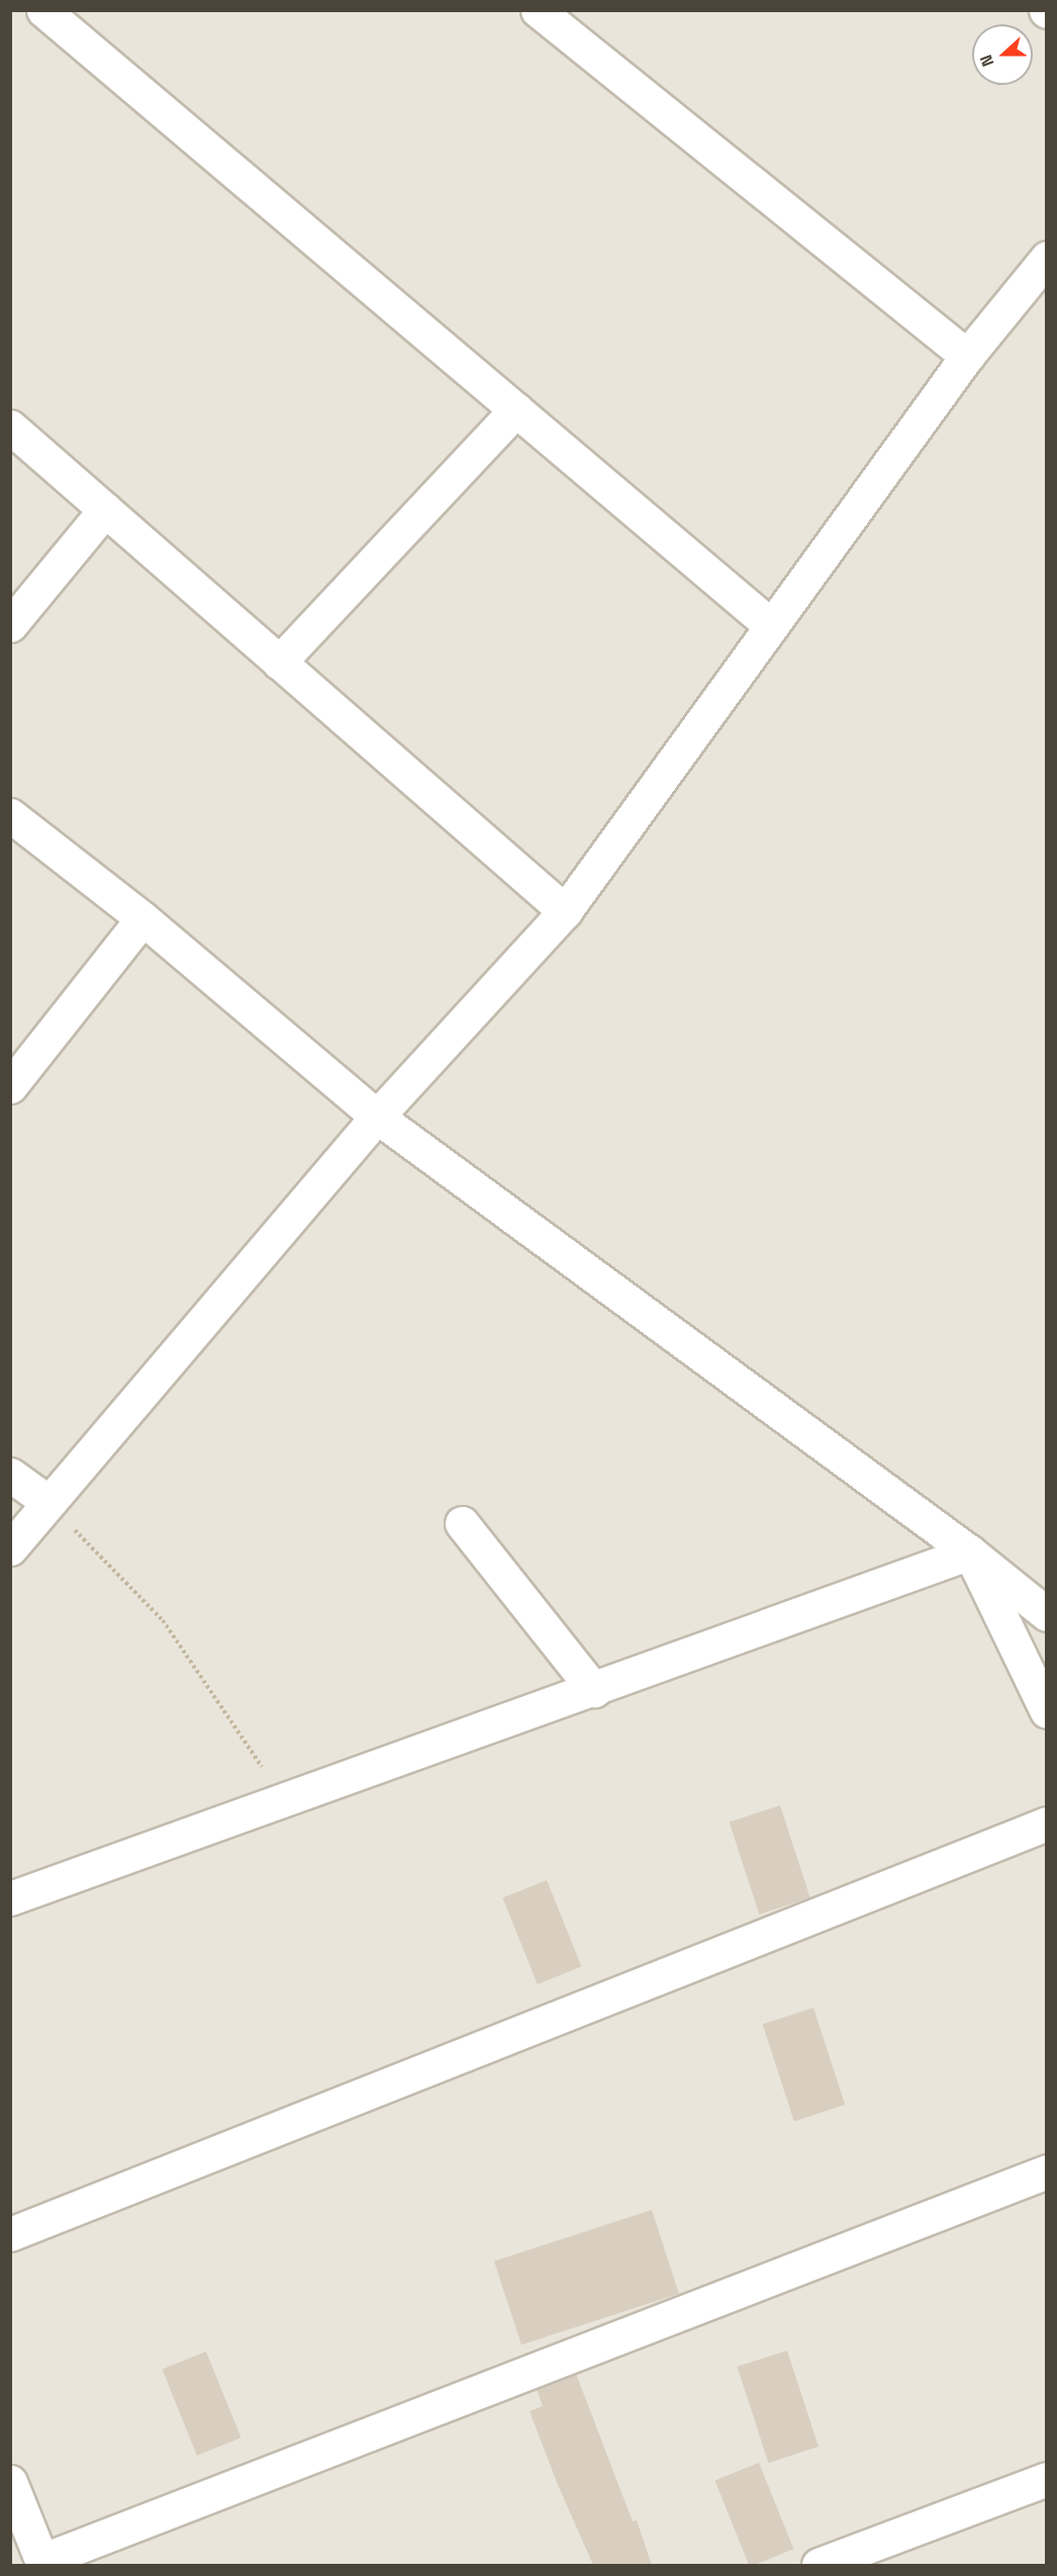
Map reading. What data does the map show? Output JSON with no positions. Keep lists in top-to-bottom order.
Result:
{
  "north": "left"
}
